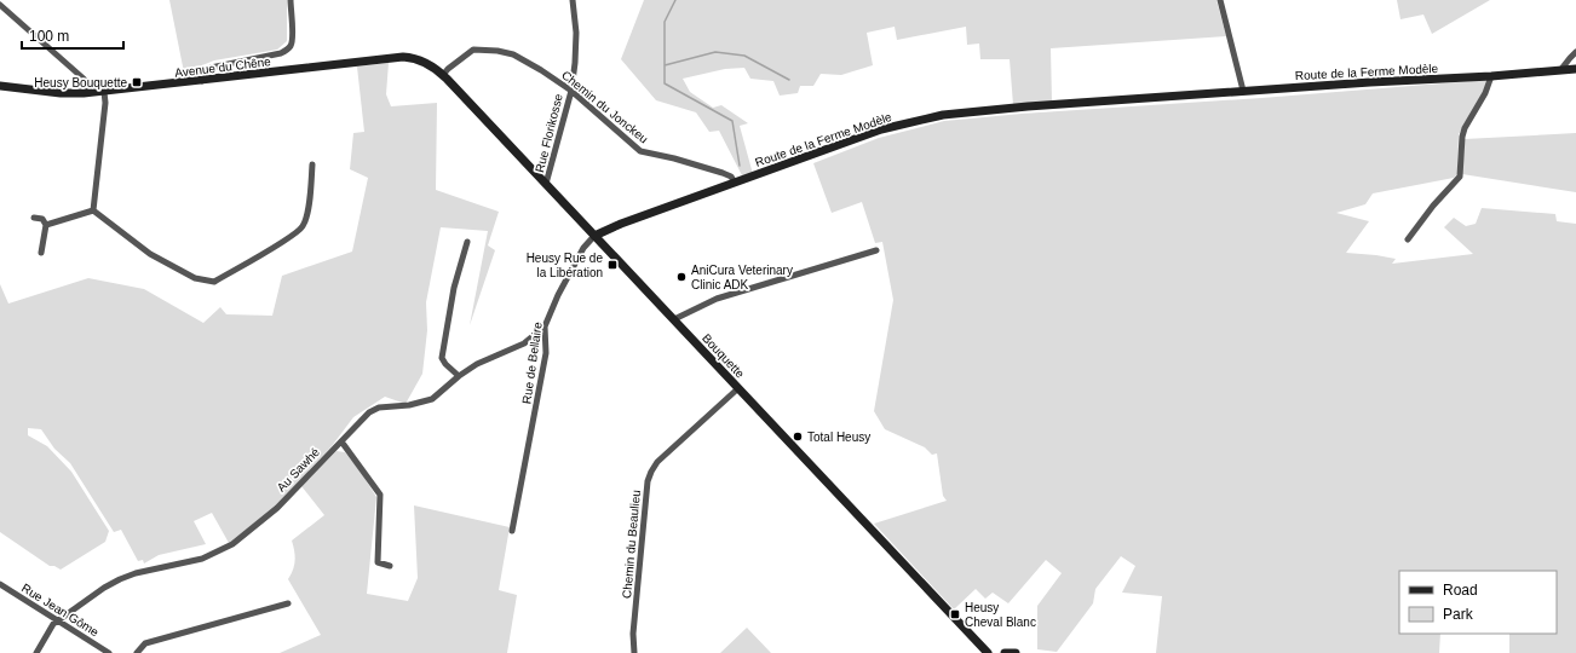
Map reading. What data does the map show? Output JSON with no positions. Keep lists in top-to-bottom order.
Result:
{
  "streets": {
    "main road": ["Avenue du Chêne", "Route de la Ferme Modèle", "Bouquette"],
    "street": [
      "Chemin du Jonckeu",
      "Rue Florikosse",
      "Rue de Bellaire",
      "Au Sawhé",
      "Chemin du Beaulieu",
      "Rue Jean Gôme"
    ]
  },
  "crossings": [
    ["Avenue du Chêne", "Chemin du Jonckeu"],
    ["Avenue du Chêne", "Bouquette"],
    ["Route de la Ferme Modèle", "Chemin du Jonckeu"],
    ["Route de la Ferme Modèle", "Bouquette"],
    ["Route de la Ferme Modèle", "Rue de Bellaire"],
    ["Chemin du Jonckeu", "Rue Florikosse"],
    ["Chemin du Jonckeu", "Bouquette"],
    ["Rue Florikosse", "Bouquette"],
    ["Bouquette", "Rue de Bellaire"],
    ["Bouquette", "Chemin du Beaulieu"],
    ["Rue de Bellaire", "Au Sawhé"],
    ["Au Sawhé", "Rue Jean Gôme"]
  ],
  "places": {
    "transit": ["Heusy Bouquette", "Heusy Rue de la Libération", "Heusy Cheval Blanc"],
    "other": ["AniCura Veterinary Clinic ADK", "Total Heusy"]
  },
  "legend": ["Road", "Park"],
  "scale_bar": "100 m"
}
